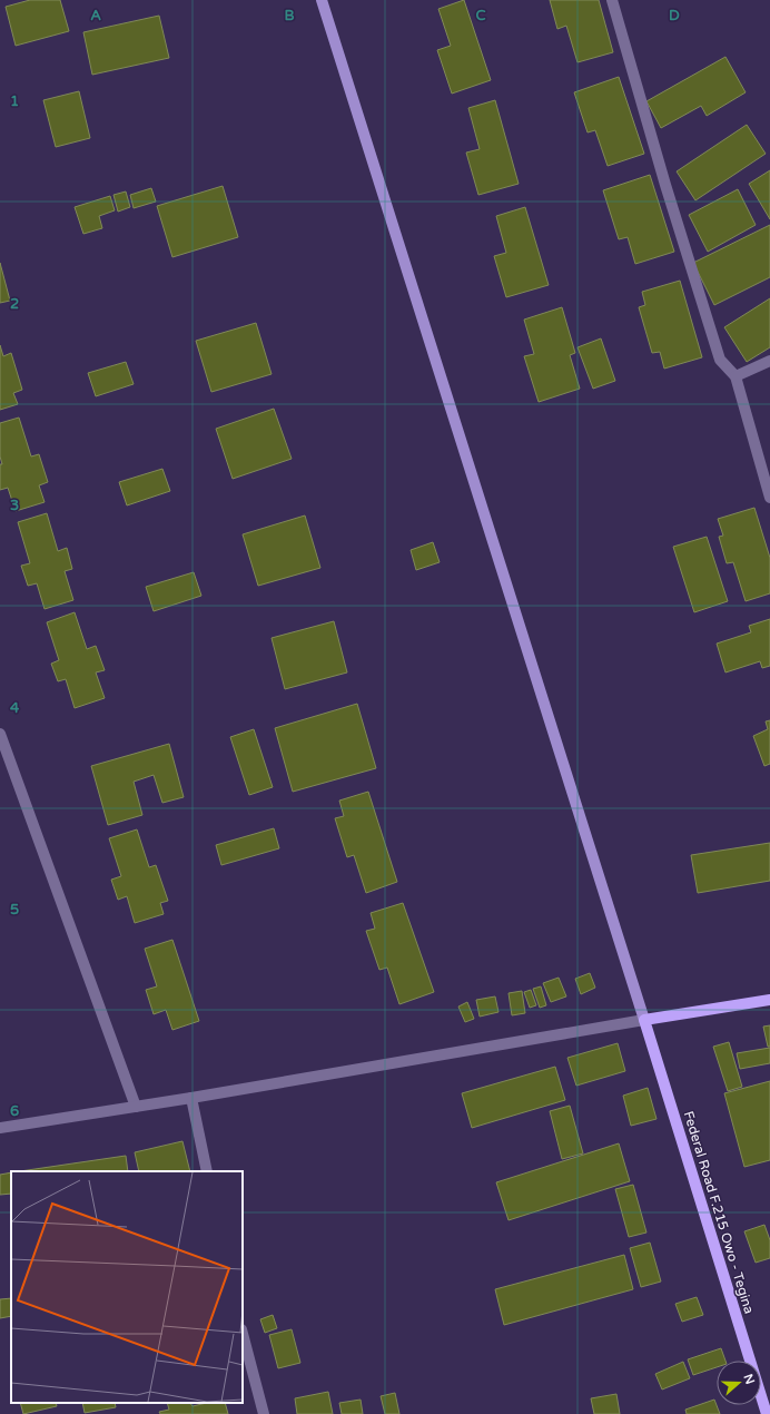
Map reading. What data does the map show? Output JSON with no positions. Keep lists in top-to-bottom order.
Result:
{
  "streets": {
    "main road": ["Federal Road F.215 Owo - Tegina"]
  },
  "north": "right",
  "grid": {
    "columns": [
      "A",
      "B",
      "C",
      "D"
    ],
    "rows": [
      "1",
      "2",
      "3",
      "4",
      "5",
      "6"
    ]
  }
}
